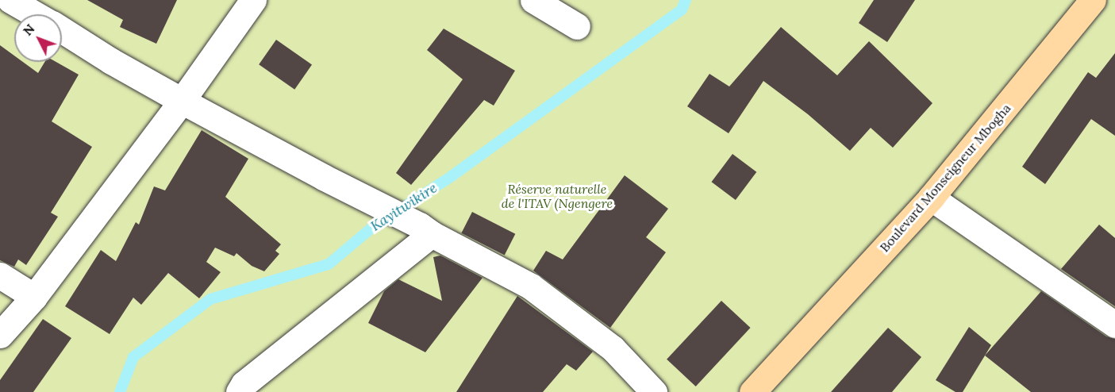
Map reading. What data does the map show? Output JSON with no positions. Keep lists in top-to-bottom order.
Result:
{
  "streets": {
    "street": ["Boulevard Monseigneur Mbogha"]
  },
  "water": ["Kayitwikire"],
  "parks": ["Réserve naturelle de l'ITAV (Ngengere"],
  "north": "top left"
}
